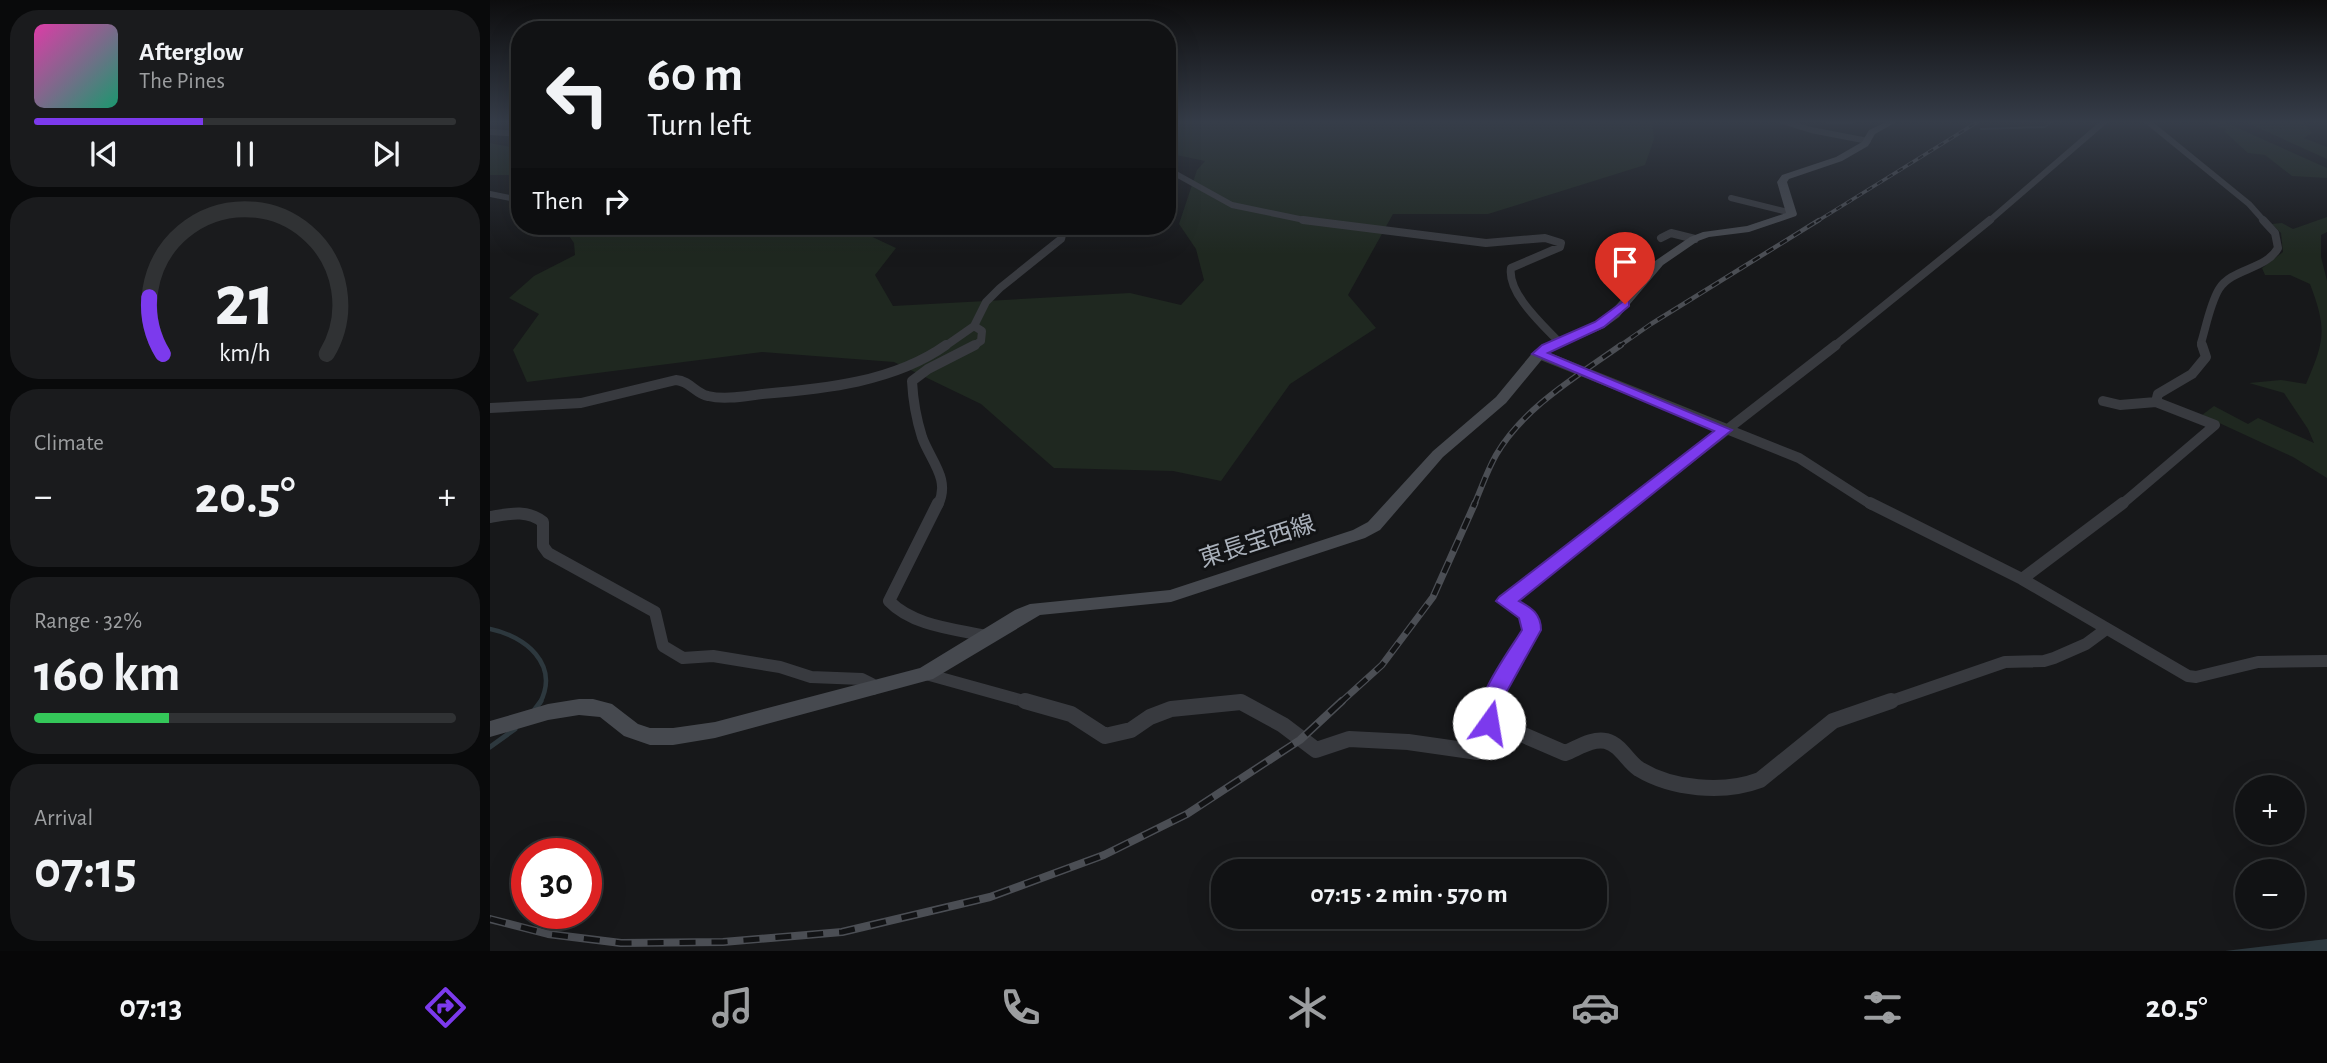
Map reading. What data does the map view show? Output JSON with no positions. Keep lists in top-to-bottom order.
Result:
{
  "streets": {
    "main road": ["東長宝西線"]
  },
  "page": {
    "turn": ["60 m", "Turn left"],
    "song": ["Afterglow", "The Pines"],
    "then": "Then",
    "tile": [
      "Climate",
      ["Range · 32%", "160 km"],
      ["Arrival", "07:15"]
    ],
    "heat": ["−", "20.5°", "+"],
    "map_buttons": ["+", "−"],
    "limit": "30",
    "trip": "07:15 · 2 min · 570 m",
    "tabs": ["07:13", "20.5°"],
    "gauge": ["21", "km/h"]
  }
}
